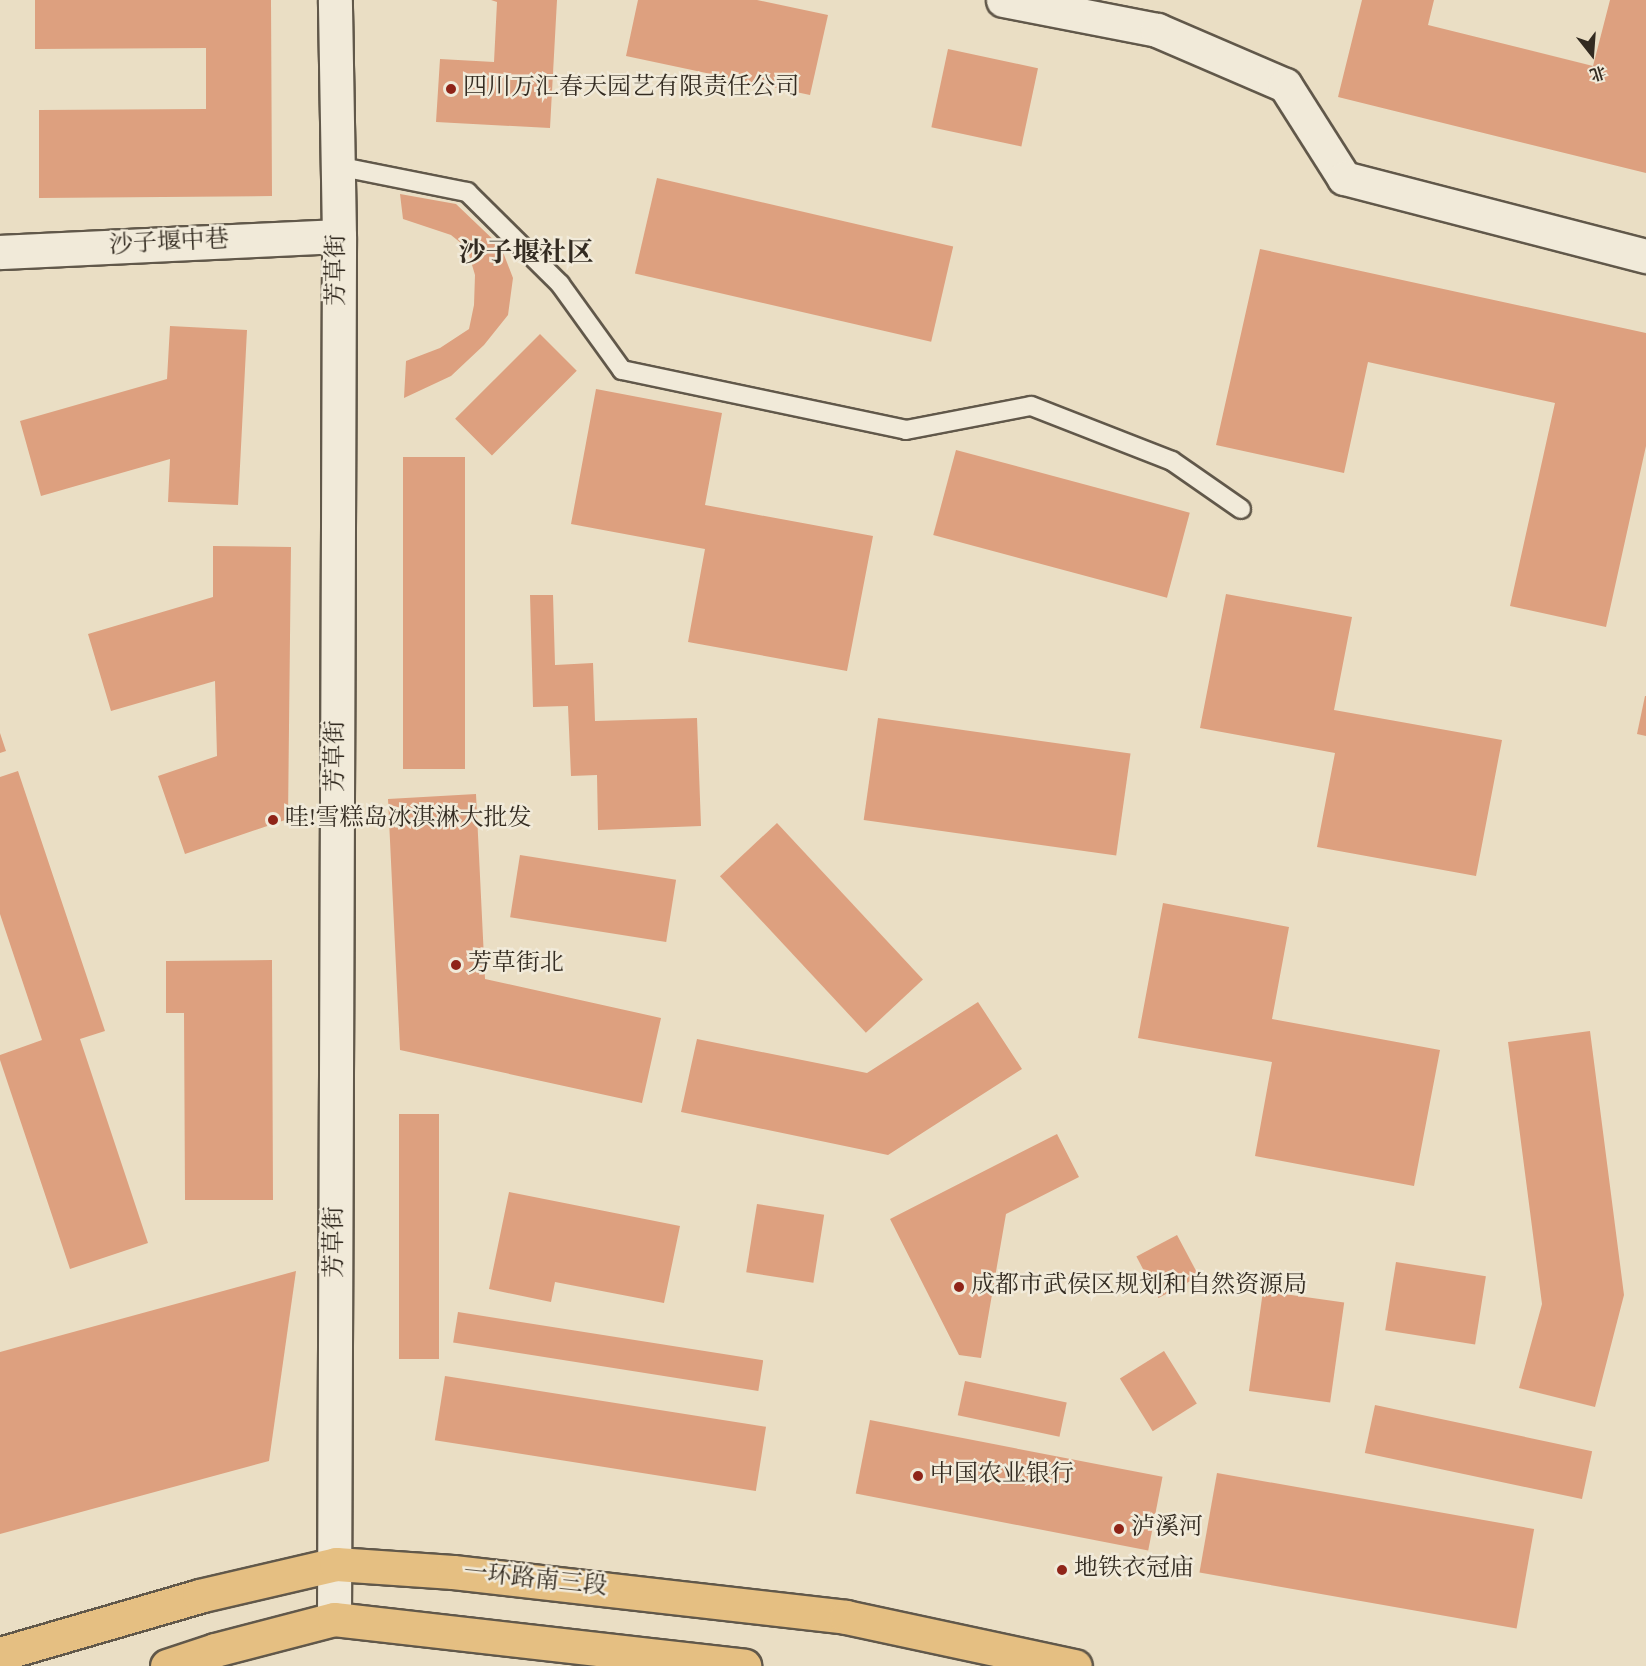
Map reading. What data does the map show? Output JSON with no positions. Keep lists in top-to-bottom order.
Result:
{
  "streets": {
    "main road": ["一环路南三段"],
    "street": ["沙子堰中巷", "芳草街"]
  },
  "crossings": [
    ["沙子堰中巷", "芳草街"],
    ["芳草街", "一环路南三段"]
  ],
  "districts": ["沙子堰社区"],
  "places": [
    "四川万汇春天园艺有限责任公司",
    "哇!雪糕岛冰淇淋大批发",
    "芳草街北",
    "成都市武侯区规划和自然资源局",
    "中国农业银行",
    "泸溪河",
    "地铁衣冠庙"
  ],
  "north": "bottom"
}
